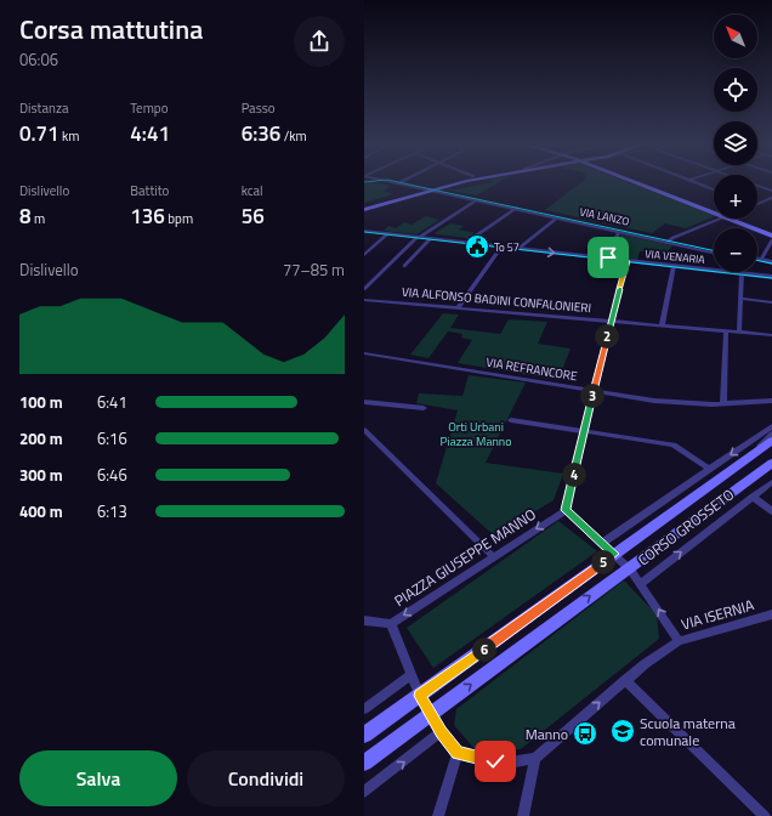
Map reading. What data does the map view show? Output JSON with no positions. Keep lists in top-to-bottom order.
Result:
{
  "streets": {
    "main road": ["CORSO GROSSETO"],
    "street": [
      "VIA LANZO",
      "VIA VENARIA",
      "VIA ALFONSO BADINI CONFALONIERI",
      "VIA REFRANCORE",
      "PIAZZA GIUSEPPE MANNO",
      "VIA ISERNIA"
    ]
  },
  "crossings": [
    ["CORSO GROSSETO", "PIAZZA GIUSEPPE MANNO"],
    ["CORSO GROSSETO", "VIA ISERNIA"]
  ],
  "one_way": ["PIAZZA GIUSEPPE MANNO"],
  "parks": ["Orti Urbani Piazza Manno"],
  "places": {
    "public building": ["To 57"],
    "school or university": ["Scuola materna comunale"],
    "bus stop": ["Manno"]
  },
  "north": "top left",
  "page": {
    "heading": ["Corsa mattutina", "06:06"],
    "map_buttons": ["+", "−"],
    "stats": [
      ["Distanza", "0.71 km"],
      ["Tempo", "4:41"],
      ["Passo", "6:36 /km"],
      ["Dislivello", "8 m"],
      ["Battito", "136 bpm"],
      ["kcal", "56"]
    ],
    "chart": ["Dislivello", "77–85 m"],
    "pins": [
      "2",
      "3",
      "4",
      "5",
      "6"
    ],
    "list": [
      {
        "name": "100 m",
        "note": "6:41"
      },
      {
        "name": "200 m",
        "note": "6:16"
      },
      {
        "name": "300 m",
        "note": "6:46"
      },
      {
        "name": "400 m",
        "note": "6:13"
      }
    ],
    "buttons": ["Salva", "Condividi"]
  }
}
